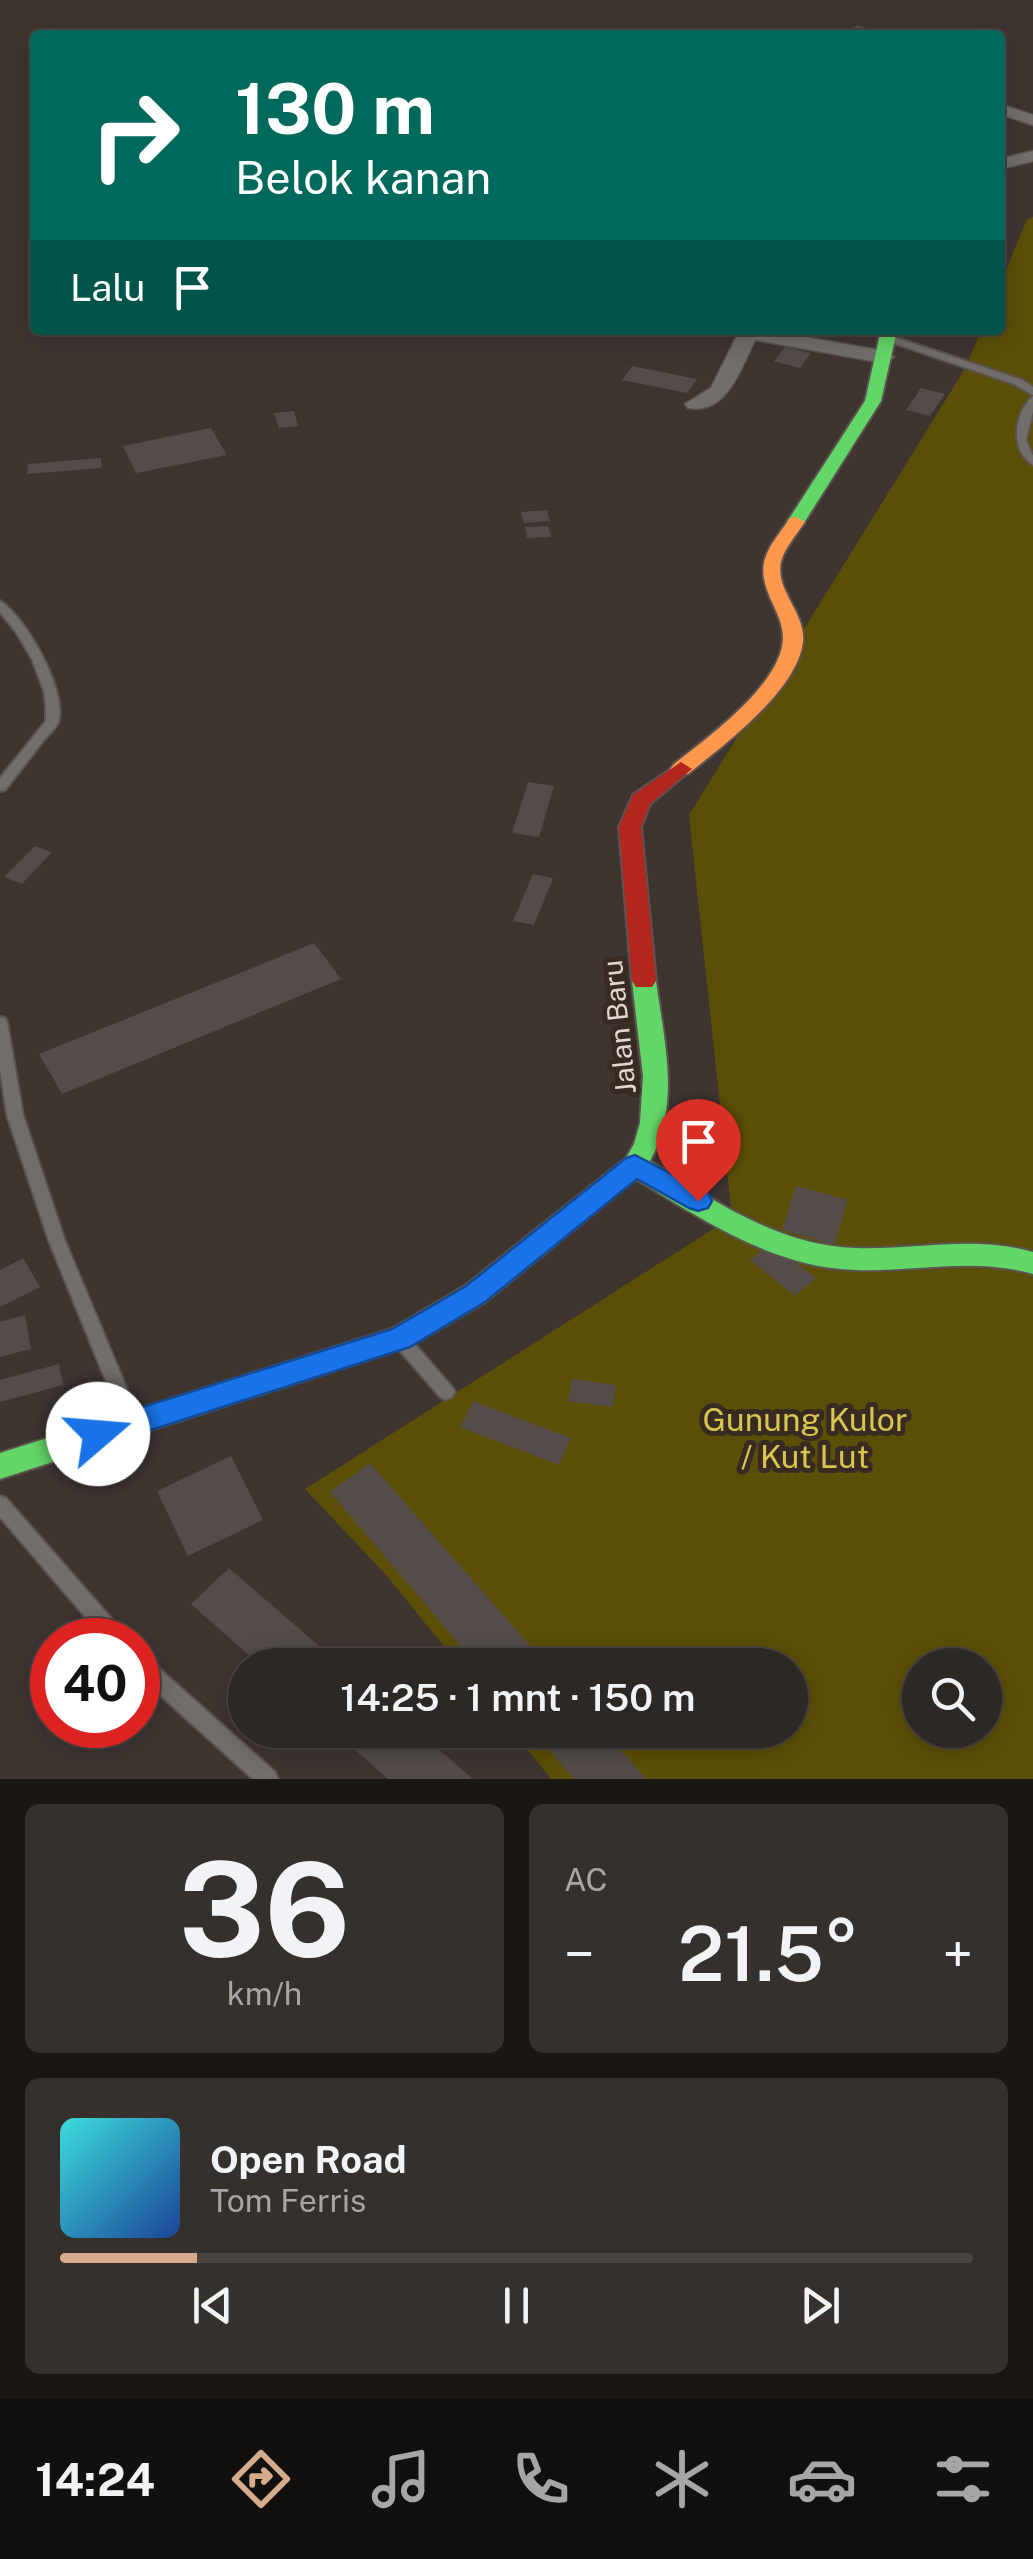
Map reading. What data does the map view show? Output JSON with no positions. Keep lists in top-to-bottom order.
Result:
{
  "streets": {
    "street": ["Jalan Baru"]
  },
  "parks": ["Gunung Kulor / Kut Lut"],
  "page": {
    "turn": ["130 m", "Belok kanan"],
    "then": "Lalu",
    "limit": "40",
    "trip": "14:25 · 1 mnt · 150 m",
    "tile": [
      ["36", "km/h"],
      "AC"
    ],
    "heat": ["−", "21.5°", "+"],
    "song": ["Open Road", "Tom Ferris"],
    "tabs": "14:24"
  }
}
